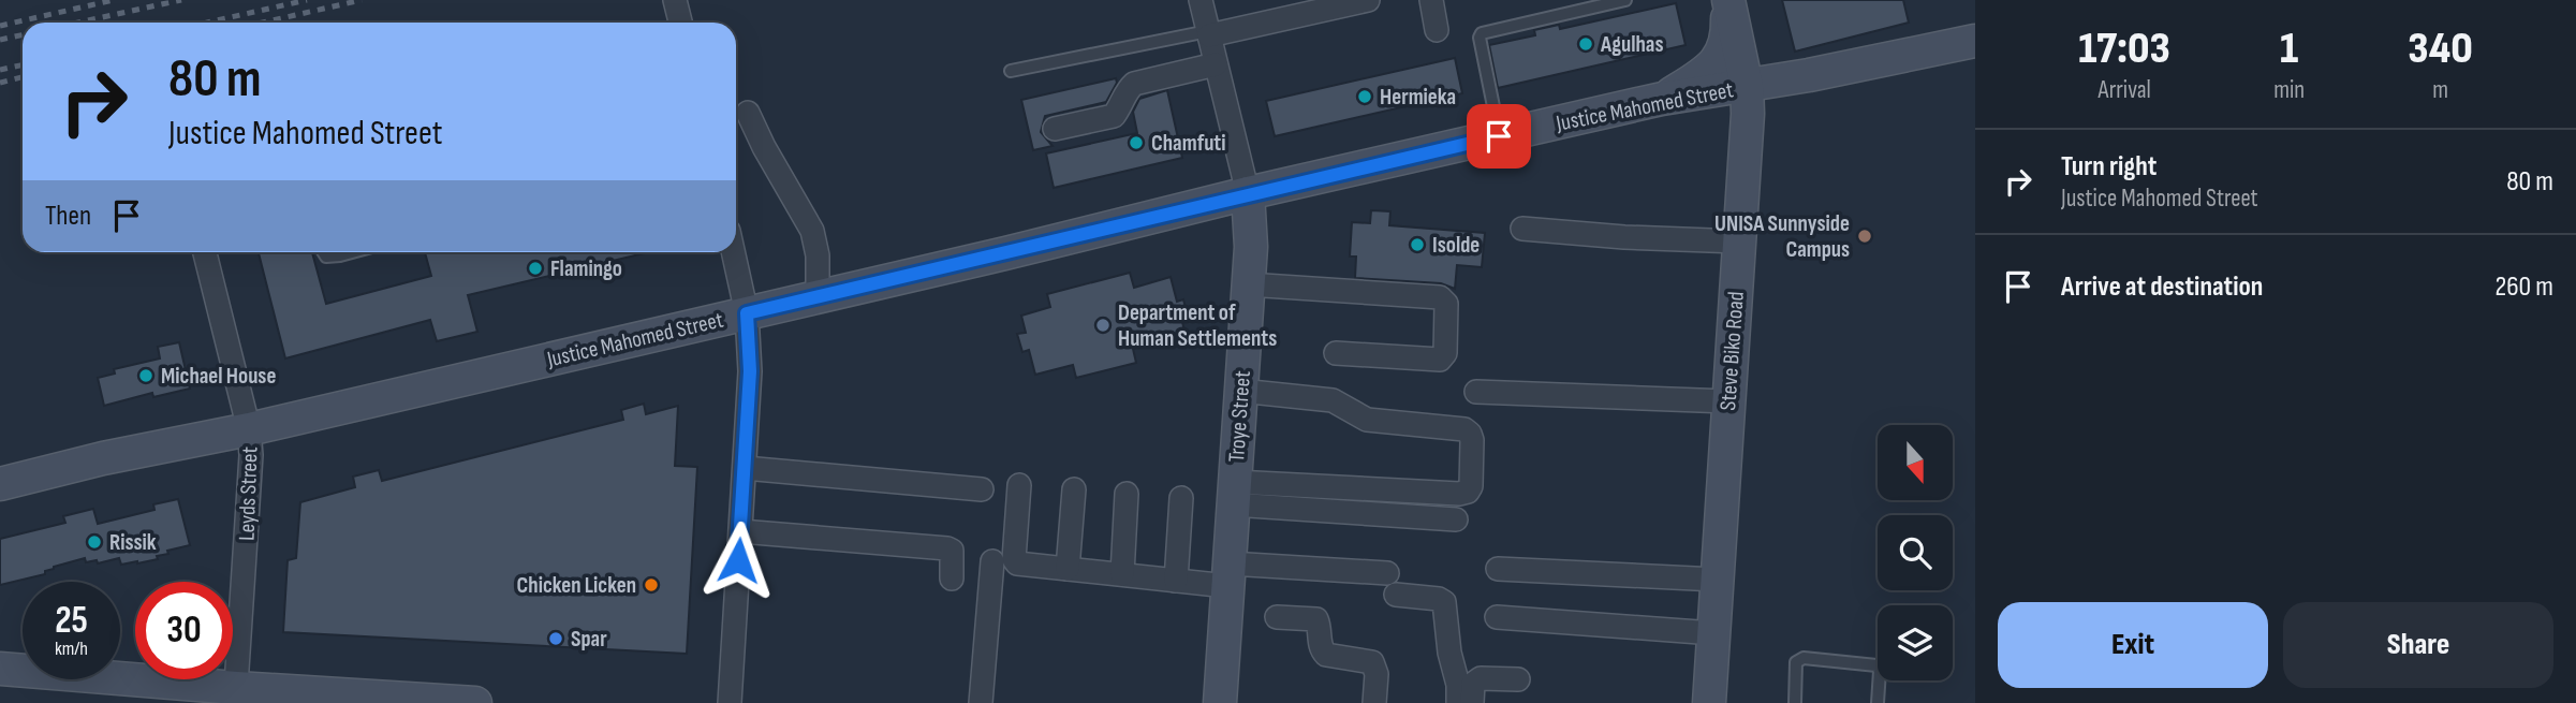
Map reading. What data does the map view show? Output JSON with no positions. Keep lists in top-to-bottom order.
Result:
{
  "streets": {
    "main road": ["Justice Mahomed Street", "Steve Biko Road", "Troye Street"],
    "street": ["Leyds Street"]
  },
  "crossings": [
    ["Justice Mahomed Street", "Steve Biko Road"],
    ["Justice Mahomed Street", "Troye Street"],
    ["Justice Mahomed Street", "Leyds Street"]
  ],
  "places": [
    "Agulhas",
    "Hermieka",
    "Chamfuti",
    "UNISA Sunnyside Campus",
    "Isolde",
    "Flamingo",
    "Department of Human Settlements",
    "Michael House",
    "Rissik",
    "Chicken Licken",
    "Spar"
  ],
  "north": "bottom",
  "page": {
    "eta": [
      "17:03",
      "Arrival",
      "1",
      "min",
      "340",
      "m"
    ],
    "turn": ["80 m", "Justice Mahomed Street"],
    "list": [
      {
        "name": "Turn right",
        "note": "Justice Mahomed Street",
        "value": "80 m"
      },
      {
        "name": "Arrive at destination",
        "value": "260 m"
      }
    ],
    "then": "Then",
    "speed": "25 km/h",
    "limit": "30",
    "buttons": ["Exit", "Share"]
  }
}
